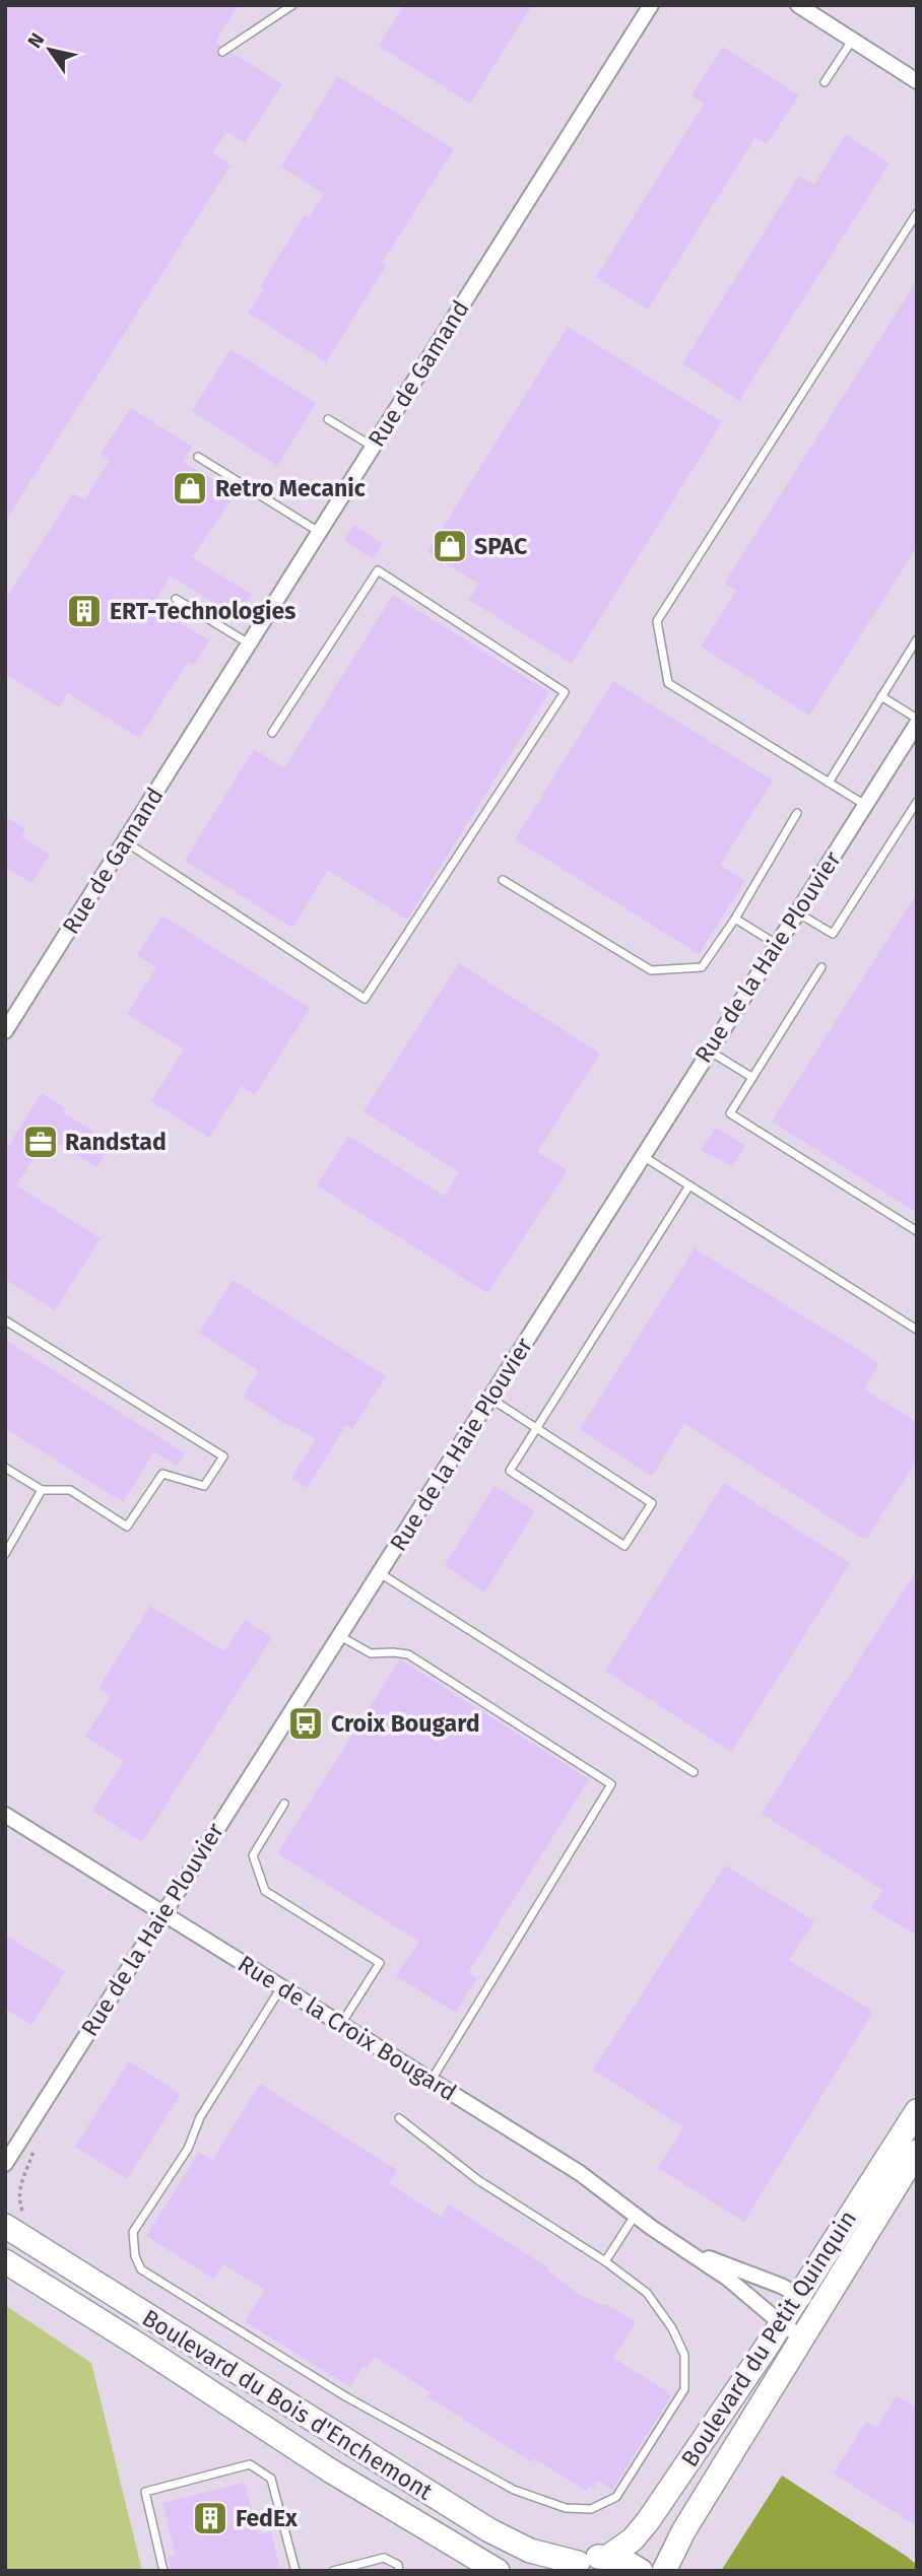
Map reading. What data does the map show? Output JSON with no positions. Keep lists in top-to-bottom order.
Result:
{
  "streets": {
    "main road": ["Boulevard du Petit Quinquin", "Boulevard du Bois d'Enchemont"],
    "street": ["Rue de Gamand", "Rue de la Haie Plouvier", "Rue de la Croix Bougard"]
  },
  "crossings": [
    ["Rue de la Haie Plouvier", "Rue de la Croix Bougard"]
  ],
  "places": {
    "shop": ["Retro Mecanic", "SPAC"],
    "building": ["ERT-Technologies", "FedEx"],
    "office": ["Randstad"],
    "bus stop": ["Croix Bougard"]
  },
  "north": "top left"
}
